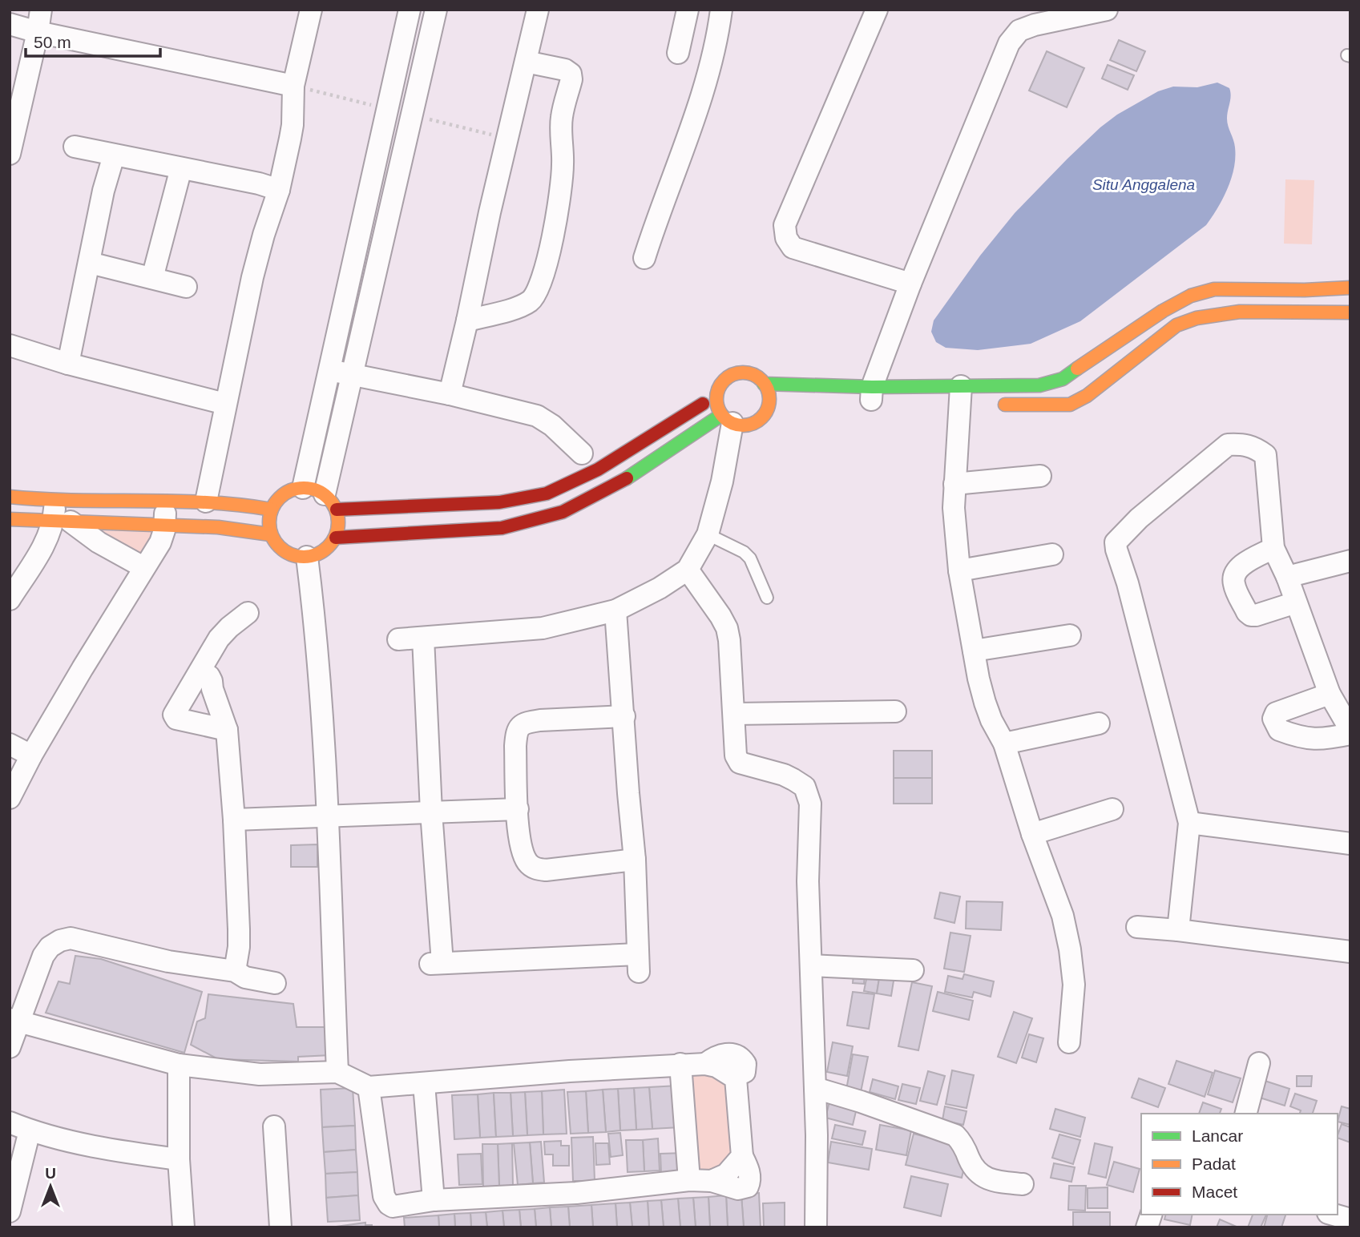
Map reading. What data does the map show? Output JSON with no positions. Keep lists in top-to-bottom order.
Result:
{
  "water": ["Situ Anggalena"],
  "legend": ["Lancar", "Padat", "Macet"],
  "scale_bar": "50 m",
  "north": "top"
}
